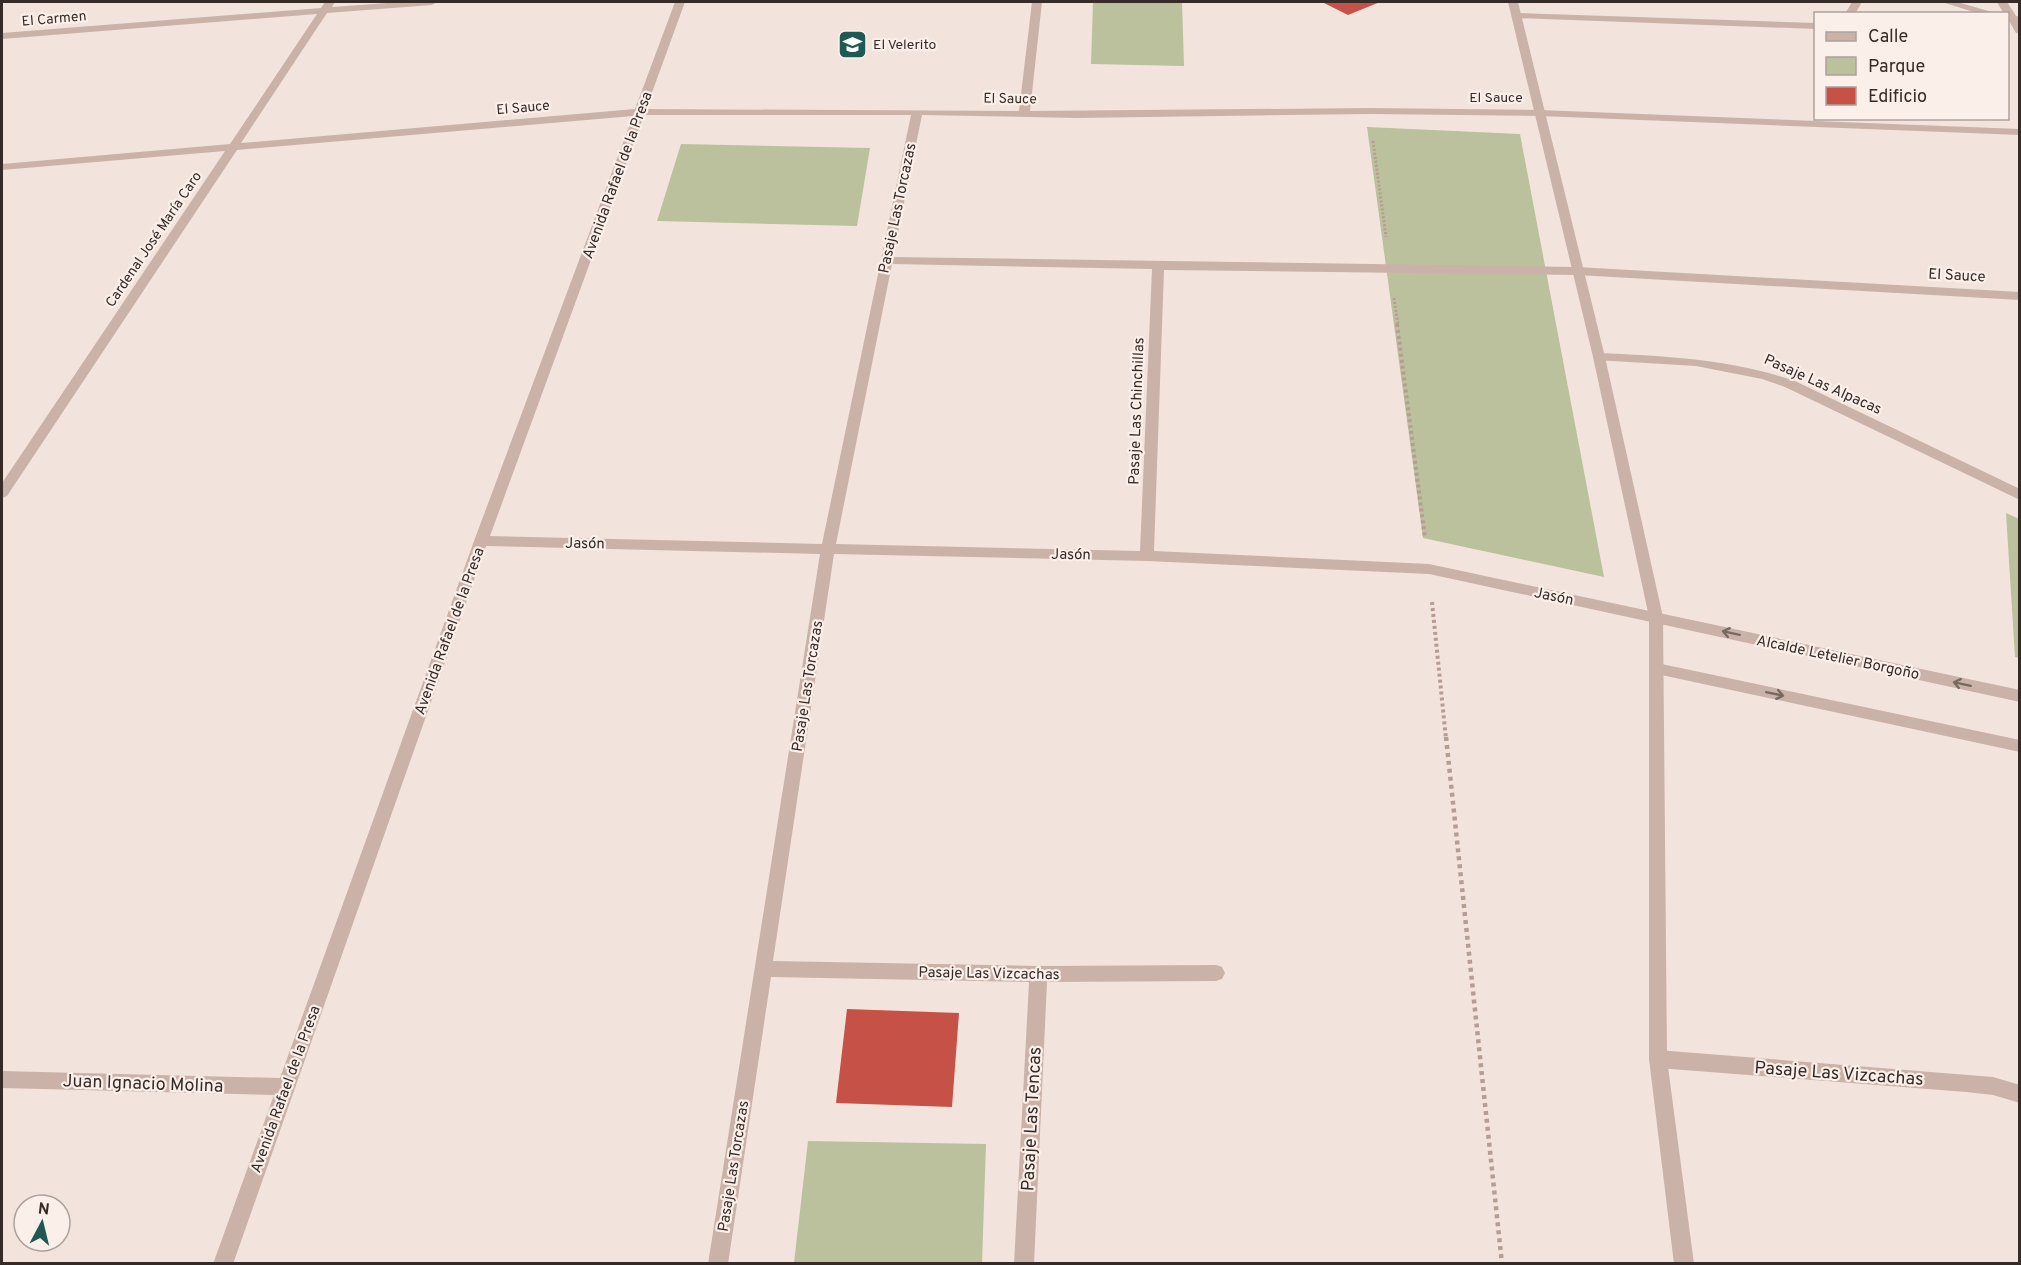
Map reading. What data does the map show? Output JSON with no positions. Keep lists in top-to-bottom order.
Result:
{
  "streets": {
    "street": [
      "El Carmen",
      "El Sauce",
      "Avenida Rafael de la Presa",
      "Pasaje Las Torcazas",
      "Cardenal José María Caro",
      "Pasaje Las Alpacas",
      "Pasaje Las Chinchillas",
      "Jasón",
      "Alcalde Letelier Borgoño",
      "Pasaje Las Vizcachas",
      "Juan Ignacio Molina",
      "Pasaje Las Tencas"
    ]
  },
  "crossings": [
    ["El Carmen", "Cardenal José María Caro"],
    ["El Sauce", "Avenida Rafael de la Presa"],
    ["El Sauce", "Pasaje Las Torcazas"],
    ["El Sauce", "Cardenal José María Caro"],
    ["El Sauce", "Pasaje Las Chinchillas"],
    ["Avenida Rafael de la Presa", "Jasón"],
    ["Avenida Rafael de la Presa", "Juan Ignacio Molina"],
    ["Pasaje Las Torcazas", "Jasón"],
    ["Pasaje Las Torcazas", "Pasaje Las Vizcachas"],
    ["Pasaje Las Chinchillas", "Jasón"],
    ["Jasón", "Alcalde Letelier Borgoño"],
    ["Pasaje Las Vizcachas", "Pasaje Las Tencas"]
  ],
  "places": {
    "school or university": ["El Velerito"]
  },
  "legend": ["Calle", "Parque", "Edificio"],
  "north": "top"
}
